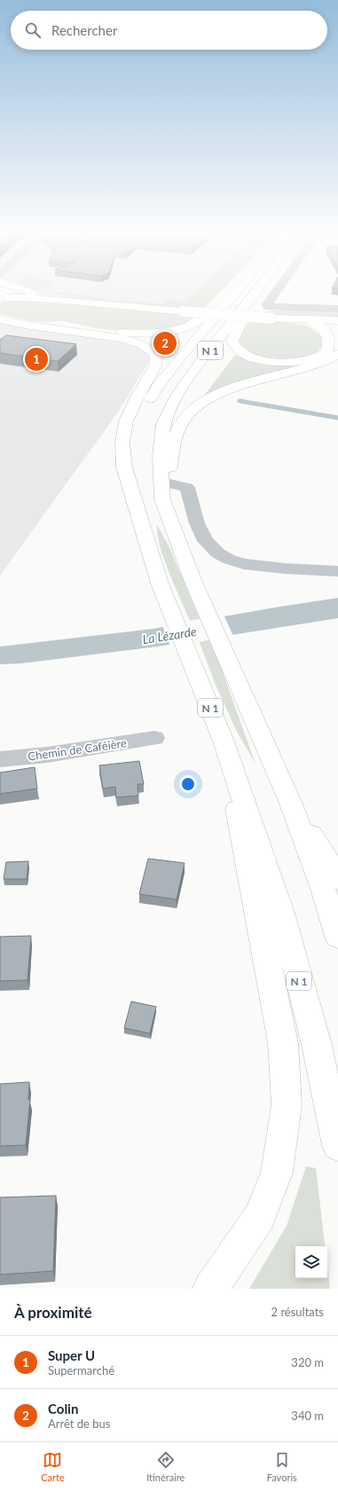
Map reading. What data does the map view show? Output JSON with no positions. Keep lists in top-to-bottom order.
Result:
{
  "streets": {
    "main road": ["N 1"],
    "street": ["Chemin de Caféière"]
  },
  "water": ["La Lézarde"],
  "page": {
    "search": "Rechercher",
    "pins": ["2", "1"],
    "heading": ["À proximité", "2 résultats"],
    "list": [
      {
        "mark": "1",
        "name": "Super U",
        "note": "Supermarché",
        "value": "320 m"
      },
      {
        "mark": "2",
        "name": "Colin",
        "note": "Arrêt de bus",
        "value": "340 m"
      }
    ],
    "nav": ["Carte", "Itinéraire", "Favoris"]
  }
}
